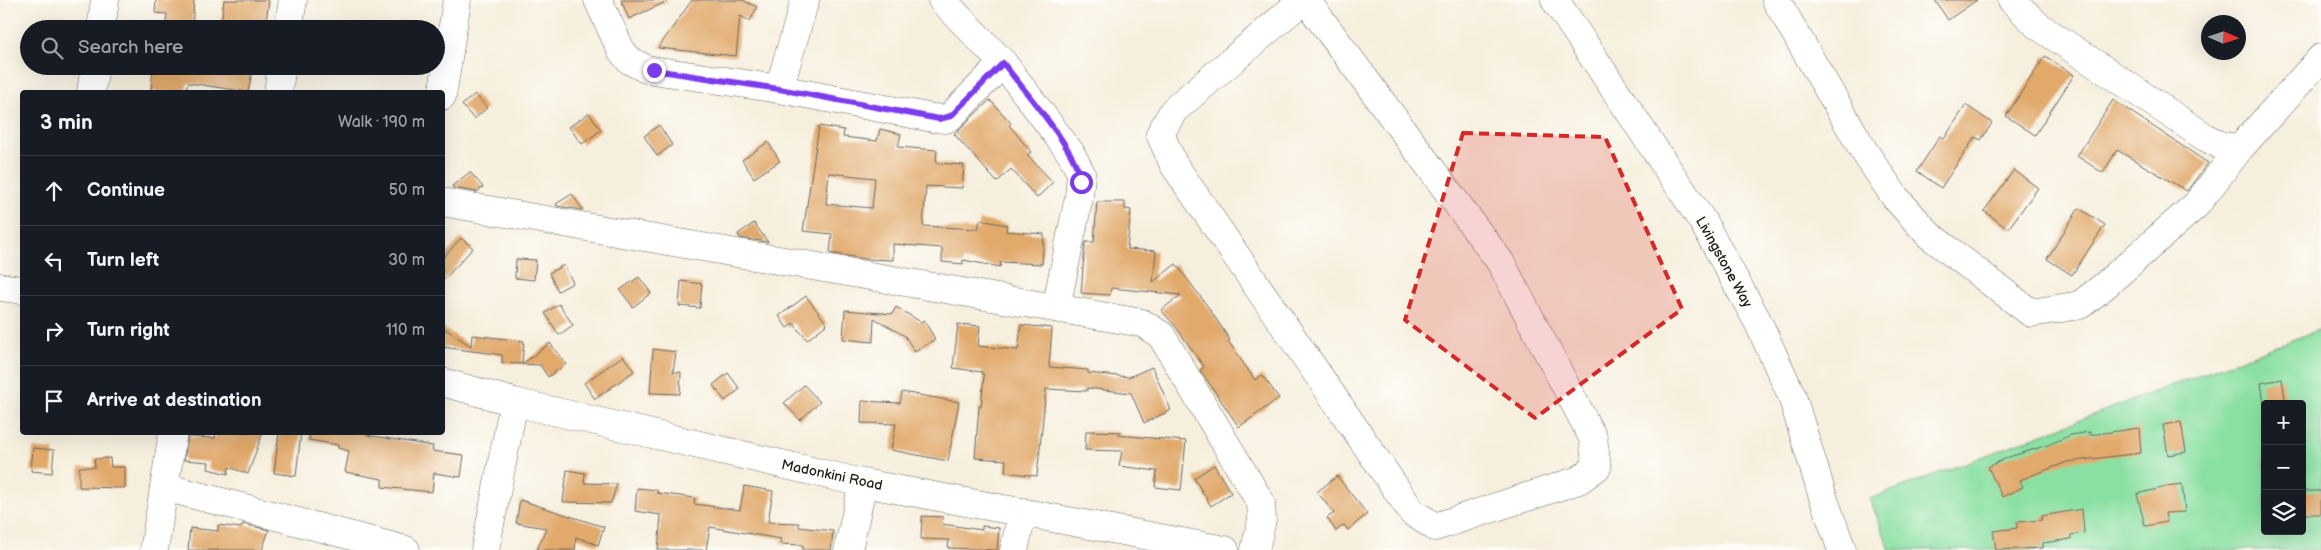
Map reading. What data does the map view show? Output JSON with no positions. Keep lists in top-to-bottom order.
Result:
{
  "streets": {
    "main road": ["Livingstone Way", "Madonkini Road"]
  },
  "north": "right",
  "page": {
    "search": "Search here",
    "heading": ["3 min", "Walk · 190 m"],
    "list": [
      ["Continue", "50 m"],
      ["Turn left", "30 m"],
      ["Turn right", "110 m"],
      "Arrive at destination"
    ],
    "map_buttons": ["+", "−"]
  }
}
